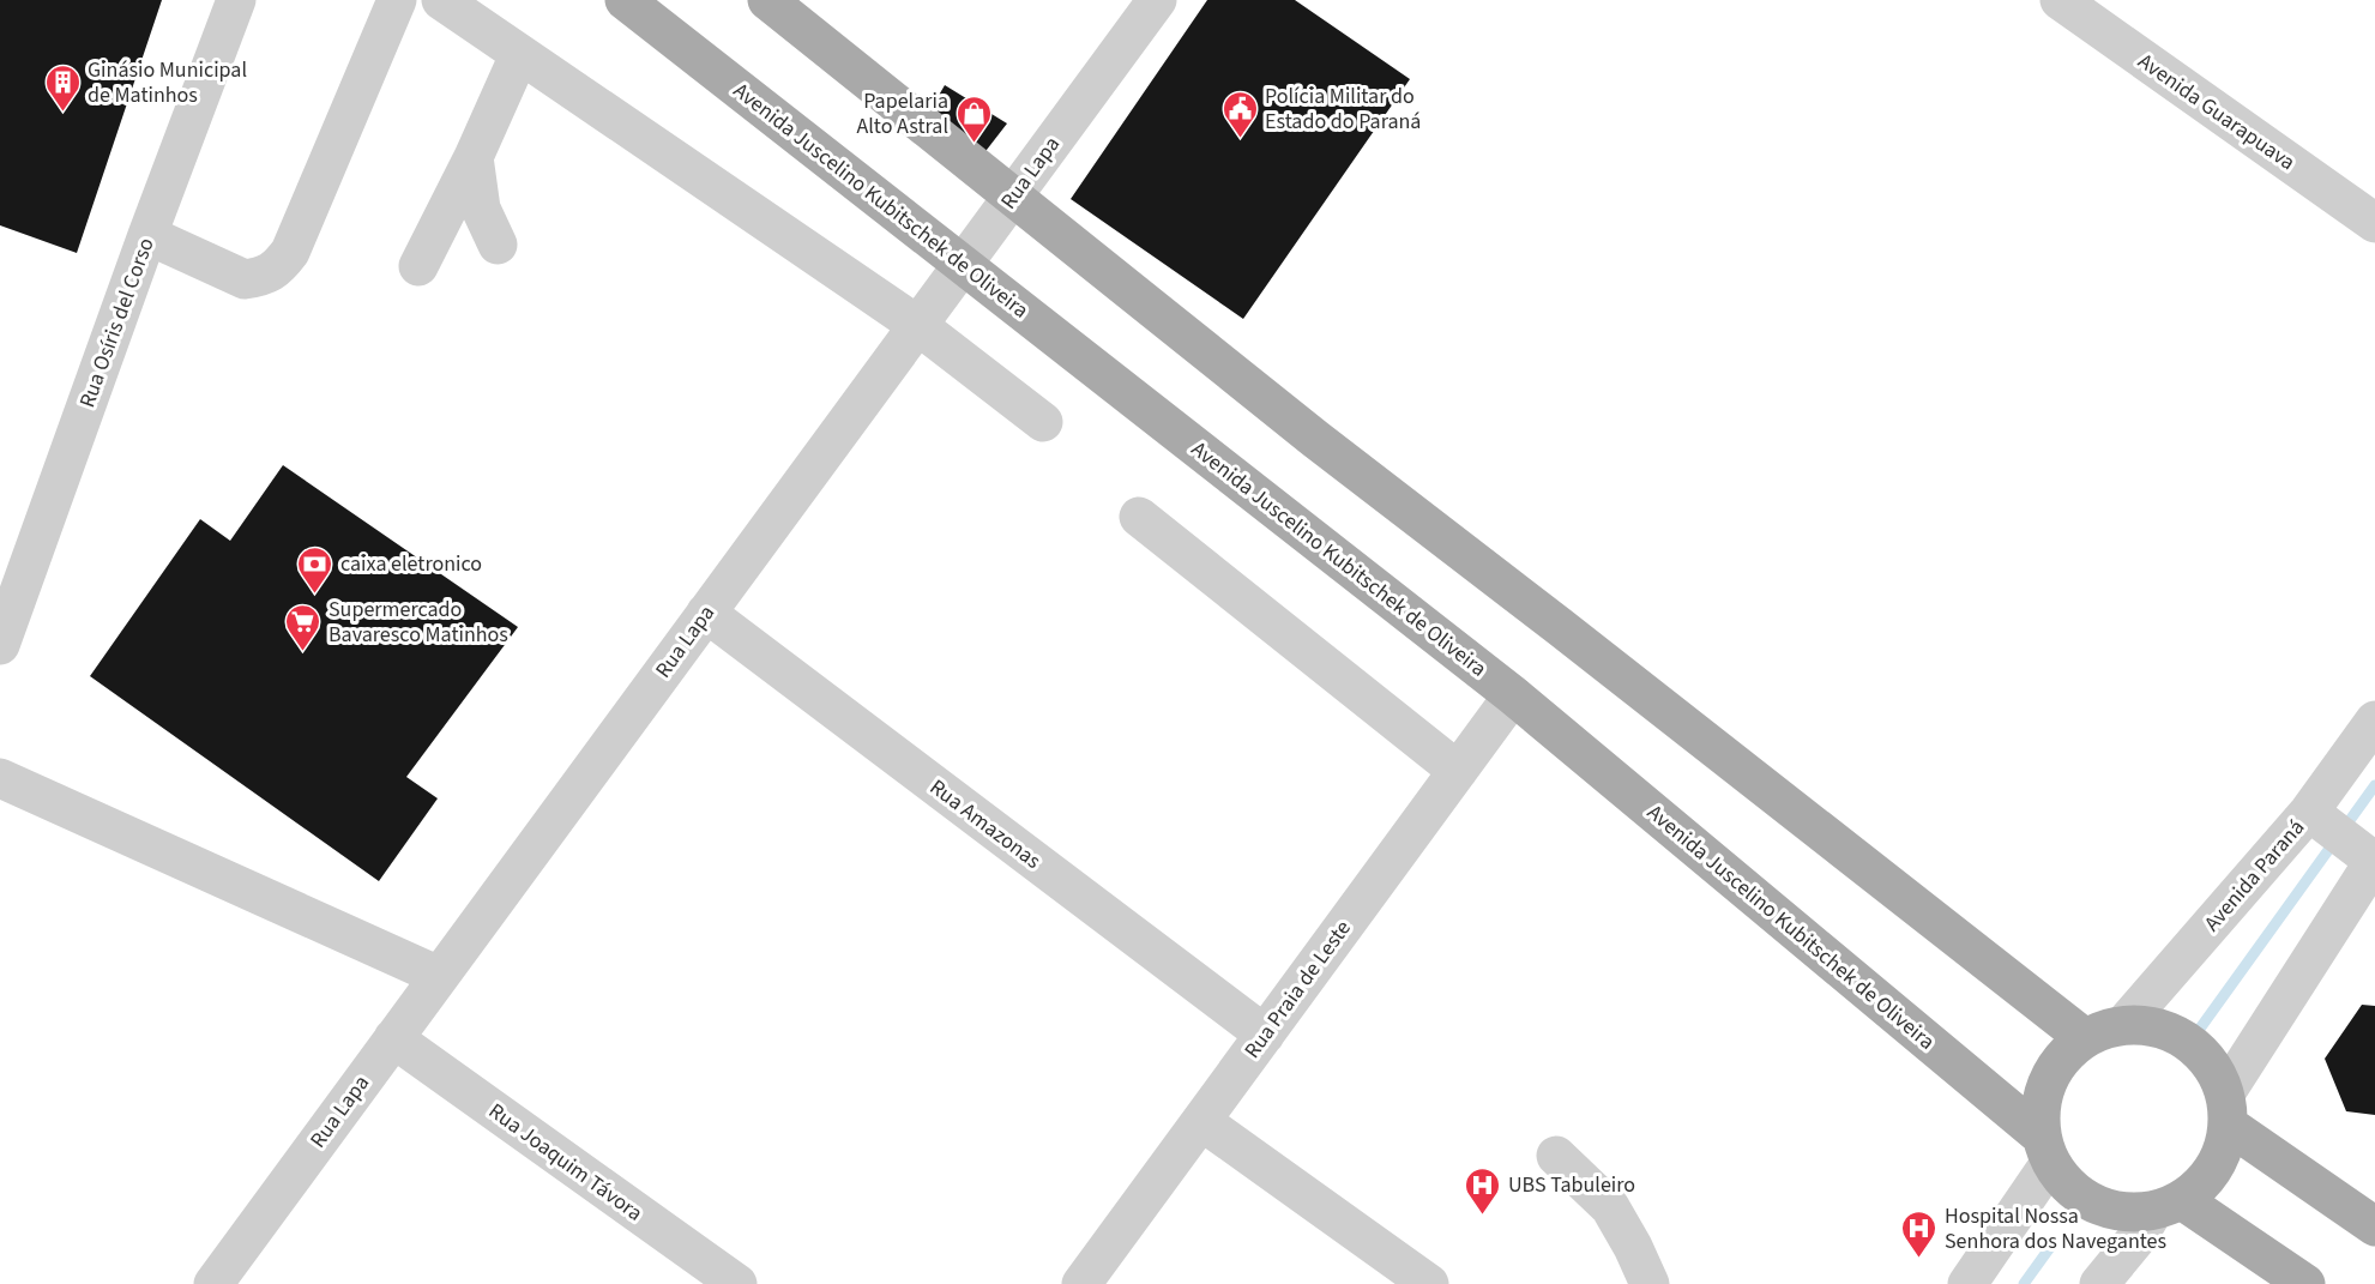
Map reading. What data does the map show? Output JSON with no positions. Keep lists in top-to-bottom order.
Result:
{
  "streets": {
    "main road": ["Avenida Juscelino Kubitschek de Oliveira"],
    "street": [
      "Avenida Guarapuava",
      "Rua Lapa",
      "Rua Osíris del Corso",
      "Rua Amazonas",
      "Avenida Paraná",
      "Rua Praia de Leste",
      "Rua Joaquim Távora"
    ]
  },
  "crossings": [
    ["Rua Lapa", "Avenida Juscelino Kubitschek de Oliveira"],
    ["Rua Lapa", "Rua Amazonas"],
    ["Rua Lapa", "Rua Joaquim Távora"],
    ["Avenida Juscelino Kubitschek de Oliveira", "Avenida Paraná"],
    ["Avenida Juscelino Kubitschek de Oliveira", "Rua Praia de Leste"],
    ["Rua Amazonas", "Rua Praia de Leste"]
  ],
  "places": {
    "building": ["Ginásio Municipal de Matinhos"],
    "public building": ["Polícia Militar do Estado do Paraná"],
    "shop": ["Papelaria Alto Astral"],
    "bank": ["caixa eletronico"],
    "supermarket": ["Supermercado Bavaresco Matinhos"],
    "hospital": ["UBS Tabuleiro", "Hospital Nossa Senhora dos Navegantes"]
  }
}
